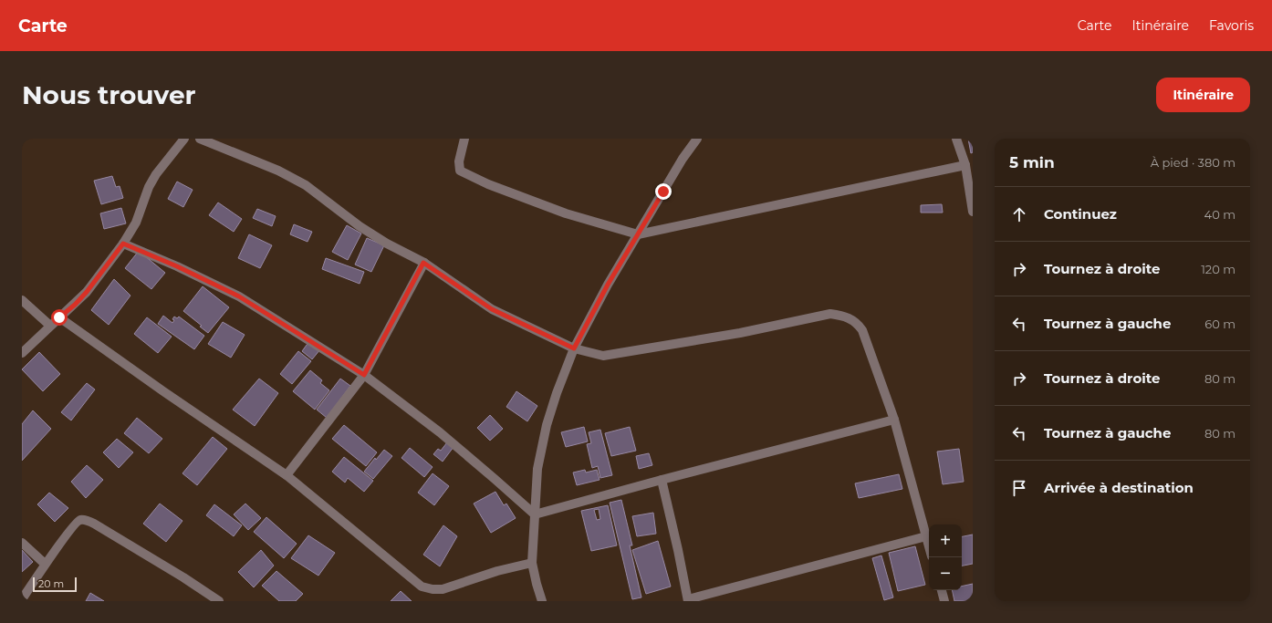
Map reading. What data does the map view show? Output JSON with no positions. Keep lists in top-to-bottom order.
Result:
{
  "scale_bar": "20 m",
  "page": {
    "header": "Carte",
    "nav": ["Carte", "Itinéraire", "Favoris"],
    "buttons": "Itinéraire",
    "title": "Nous trouver",
    "heading": ["5 min", "À pied · 380 m"],
    "list": [
      ["Continuez", "40 m"],
      ["Tournez à droite", "120 m"],
      ["Tournez à gauche", "60 m"],
      ["Tournez à droite", "80 m"],
      ["Tournez à gauche", "80 m"],
      "Arrivée à destination"
    ],
    "map_buttons": ["+", "−"],
    "scale": "20 m"
  }
}
